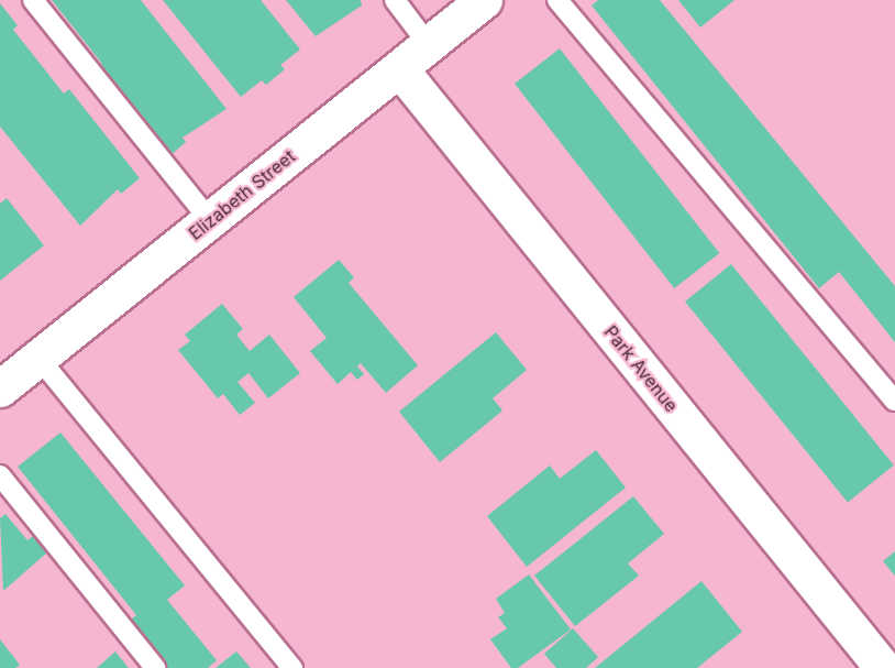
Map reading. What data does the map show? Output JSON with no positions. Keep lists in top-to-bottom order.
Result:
{
  "streets": {
    "street": ["Elizabeth Street", "Park Avenue"]
  },
  "crossings": [
    ["Elizabeth Street", "Park Avenue"]
  ]
}
